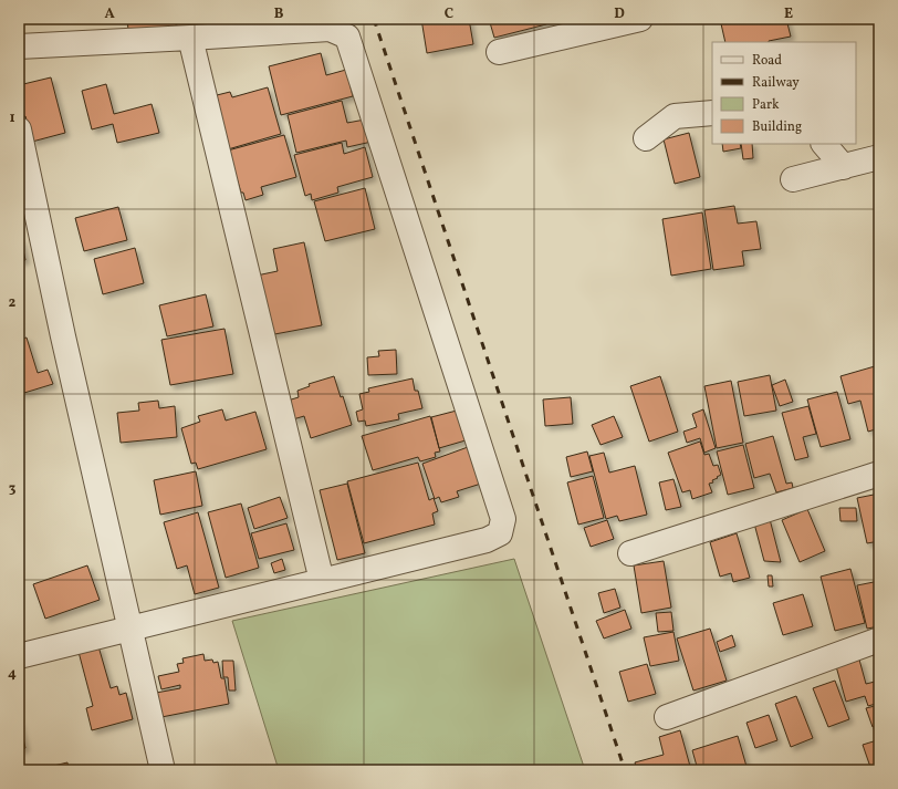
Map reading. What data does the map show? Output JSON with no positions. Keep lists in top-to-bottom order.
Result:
{
  "legend": [
    "Road",
    "Railway",
    "Park",
    "Building"
  ],
  "grid": {
    "columns": [
      "A",
      "B",
      "C",
      "D",
      "E"
    ],
    "rows": [
      "1",
      "2",
      "3",
      "4"
    ]
  }
}
